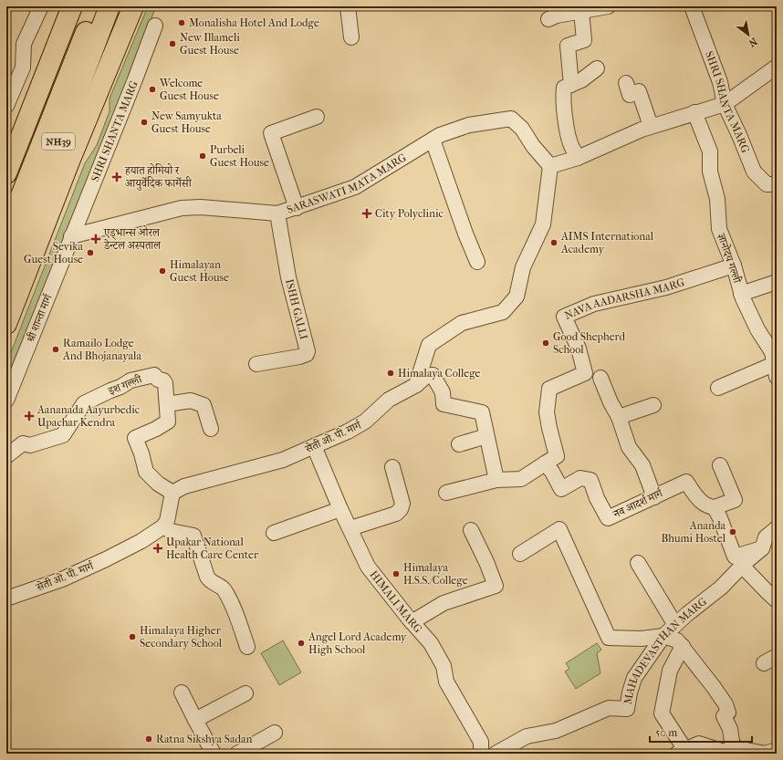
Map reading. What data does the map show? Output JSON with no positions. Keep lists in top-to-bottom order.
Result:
{
  "streets": {
    "main road": ["NH39"],
    "street": [
      "SHRI SHANTA MARG",
      "SARASWATI MATA MARG",
      "ज्ञानोदय गल्ली",
      "NAVA AADARSHA MARG",
      "ISHH GALLI",
      "श्री शान्ता मार्ग",
      "इश गल्ली",
      "सेती ओ. पी. मार्ग",
      "नव आदर्श मार्ग",
      "HIMALI MARG",
      "MAHADEVASTHAN MARG"
    ]
  },
  "crossings": [
    ["SHRI SHANTA MARG", "SARASWATI MATA MARG"],
    ["SHRI SHANTA MARG", "श्री शान्ता मार्ग"],
    ["SARASWATI MATA MARG", "ISHH GALLI"],
    ["SARASWATI MATA MARG", "श्री शान्ता मार्ग"],
    ["ज्ञानोदय गल्ली", "NAVA AADARSHA MARG"],
    ["NAVA AADARSHA MARG", "नव आदर्श मार्ग"],
    ["इश गल्ली", "सेती ओ. पी. मार्ग"],
    ["सेती ओ. पी. मार्ग", "HIMALI MARG"]
  ],
  "places": {
    "other": [
      "Monalisha Hotel And Lodge",
      "New Illameli Guest House",
      "Welcome Guest House",
      "New Samyukta Guest House",
      "Purbeli Guest House",
      "AIMS International Academy",
      "Sevika Guest House",
      "Himalayan Guest House",
      "Good Shepherd School",
      "Ramailo Lodge And Bhojanayala",
      "Himalaya College",
      "Ananda Bhumi Hostel",
      "Himalaya H.S.S./College",
      "Himalaya Higher Secondary School",
      "Angel Lord Academy High School",
      "Ratna Sikshya Sadan"
    ],
    "health": [
      "हयात होमियो र आयुर्वेदिक फार्मेसी",
      "City Polyclinic",
      "एड्भान्स ओरल डेन्टल अस्पताल",
      "Aananada Aayurbedic Upachar Kendra",
      "Upakar National Health Care Center"
    ]
  },
  "scale_bar": "50 m",
  "north": "bottom right"
}
